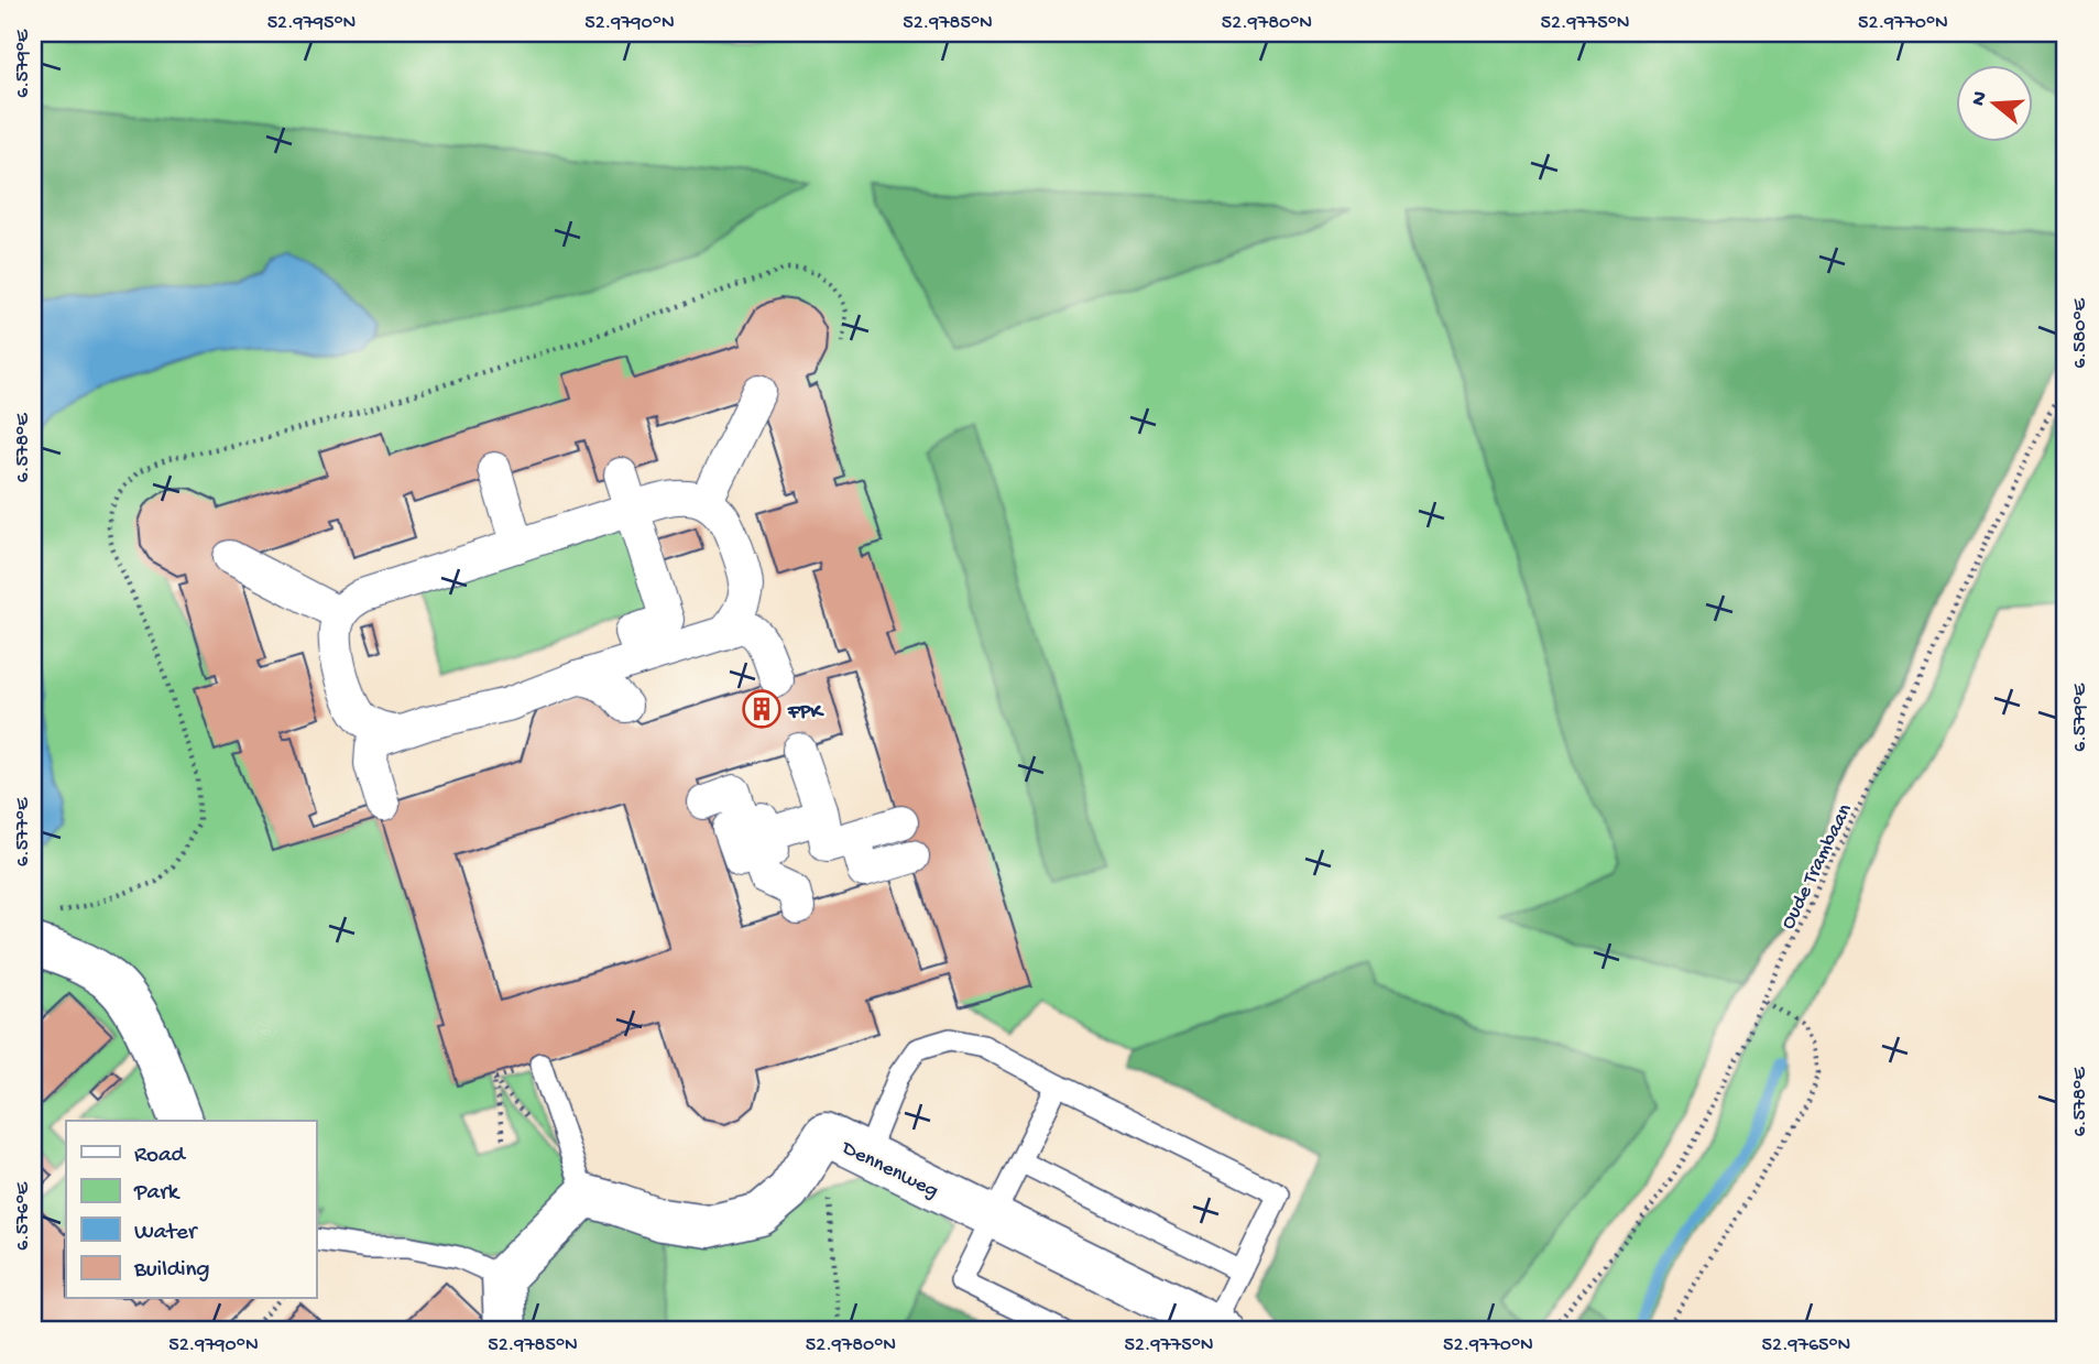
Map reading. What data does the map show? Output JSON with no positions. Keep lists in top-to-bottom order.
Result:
{
  "streets": {
    "street": ["Dennenweg"],
    "path": ["Oude Trambaan"]
  },
  "places": {
    "building": ["FPK"]
  },
  "legend": [
    "Road",
    "Park",
    "Water",
    "Building"
  ],
  "north": "left",
  "coordinates": [
    "52.9795°N",
    "52.9790°N",
    "52.9785°N",
    "52.9780°N",
    "52.9775°N",
    "52.9770°N",
    "6.579°E",
    "6.580°E",
    "6.578°E",
    "6.577°E",
    "6.576°E",
    "52.9765°N"
  ]
}
